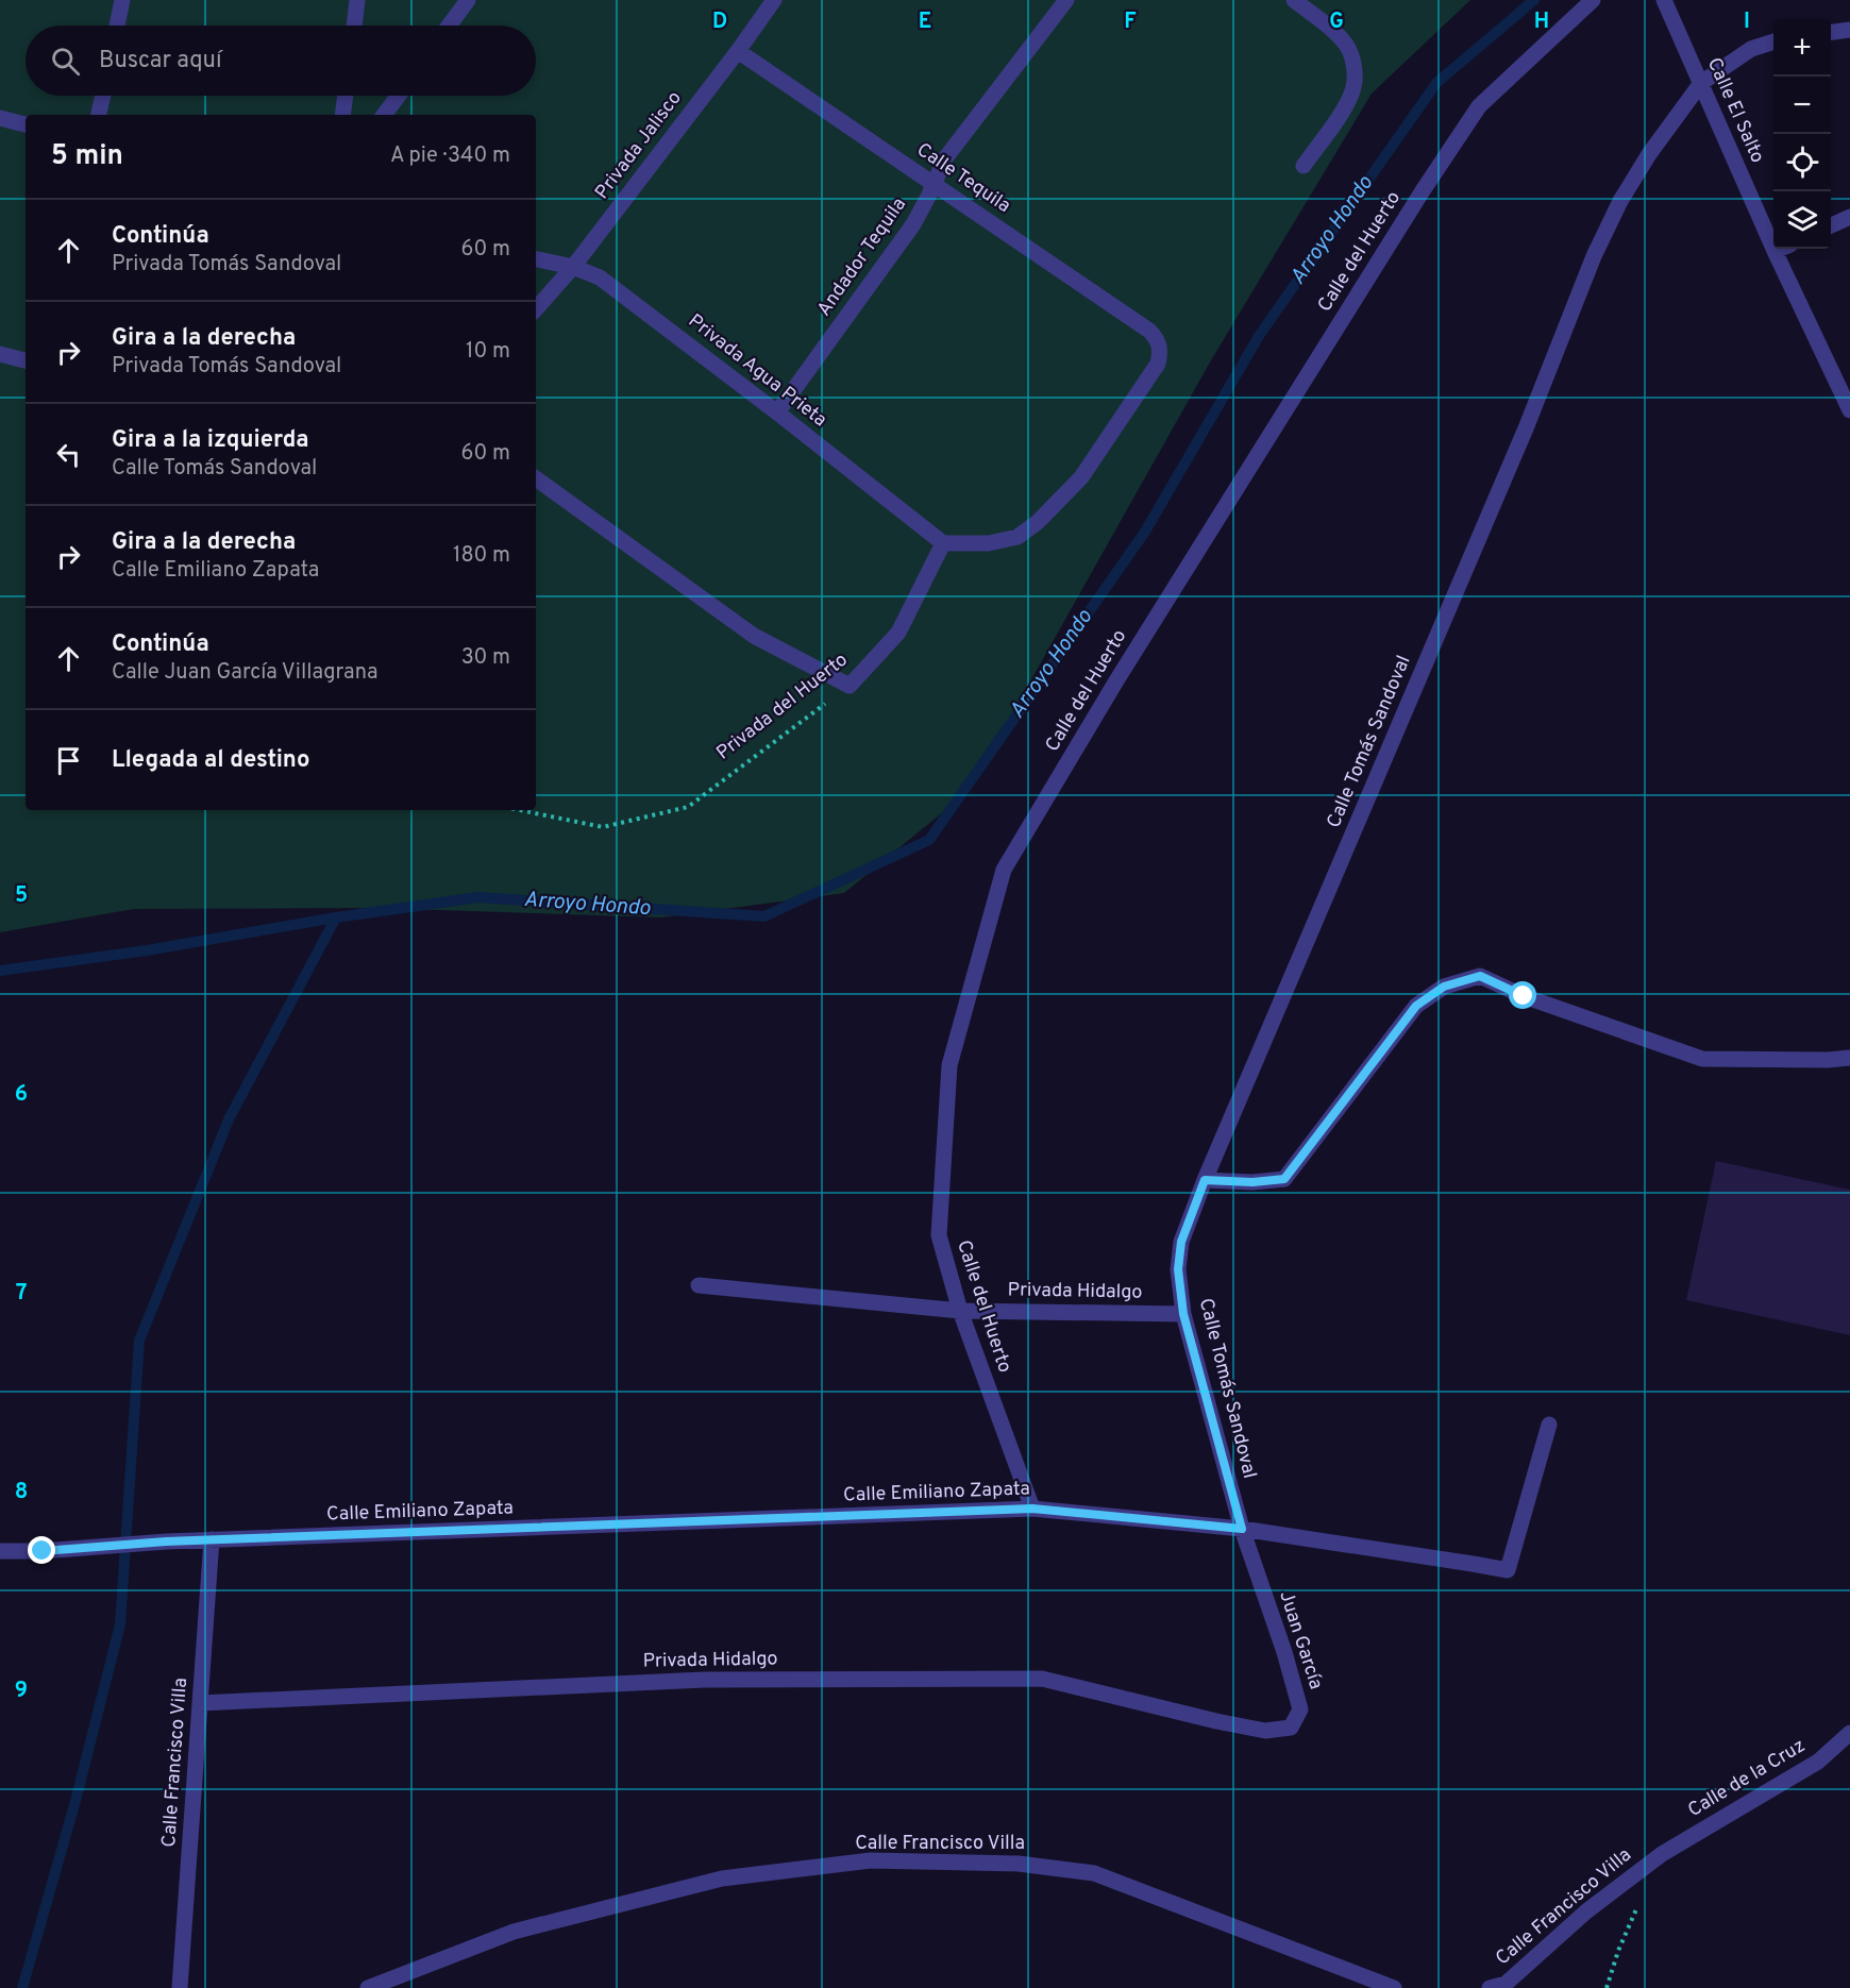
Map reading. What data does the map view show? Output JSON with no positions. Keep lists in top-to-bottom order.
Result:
{
  "streets": {
    "street": [
      "Calle El Salto",
      "Privada Jalisco",
      "Calle Tequila",
      "Calle del Huerto",
      "Andador Tequila",
      "Privada Agua Prieta",
      "Privada del Huerto",
      "Calle Tomás Sandoval",
      "Privada Hidalgo",
      "Calle Emiliano Zapata",
      "Juan García",
      "Calle Francisco Villa",
      "Calle de la Cruz"
    ]
  },
  "crossings": [
    ["Calle El Salto", "Calle Tomás Sandoval"],
    ["Privada Jalisco", "Calle Tequila"],
    ["Privada Jalisco", "Privada Agua Prieta"],
    ["Calle Tequila", "Andador Tequila"],
    ["Calle Tequila", "Privada Agua Prieta"],
    ["Calle Tequila", "Privada del Huerto"],
    ["Calle del Huerto", "Privada Hidalgo"],
    ["Calle del Huerto", "Calle Emiliano Zapata"],
    ["Andador Tequila", "Privada Agua Prieta"],
    ["Privada Agua Prieta", "Privada del Huerto"],
    ["Calle Tomás Sandoval", "Privada Hidalgo"],
    ["Calle Tomás Sandoval", "Calle Emiliano Zapata"],
    ["Calle Tomás Sandoval", "Juan García"],
    ["Privada Hidalgo", "Juan García"],
    ["Privada Hidalgo", "Calle Francisco Villa"],
    ["Calle Emiliano Zapata", "Juan García"],
    ["Calle Emiliano Zapata", "Calle Francisco Villa"],
    ["Calle Francisco Villa", "Calle de la Cruz"]
  ],
  "water": ["Arroyo Hondo"],
  "page": {
    "map_buttons": ["+", "−"],
    "search": "Buscar aquí",
    "heading": ["5 min", "A pie · 340 m"],
    "list": [
      ["Continúa", "Privada Tomás Sandoval", "60 m"],
      ["Gira a la derecha", "Privada Tomás Sandoval", "10 m"],
      ["Gira a la izquierda", "Calle Tomás Sandoval", "60 m"],
      ["Gira a la derecha", "Calle Emiliano Zapata", "180 m"],
      ["Continúa", "Calle Juan García Villagrana", "30 m"],
      "Llegada al destino"
    ]
  },
  "grid": {
    "columns": [
      "D",
      "E",
      "F",
      "G",
      "H",
      "I"
    ],
    "rows": [
      "5",
      "6",
      "7",
      "8",
      "9"
    ]
  }
}
